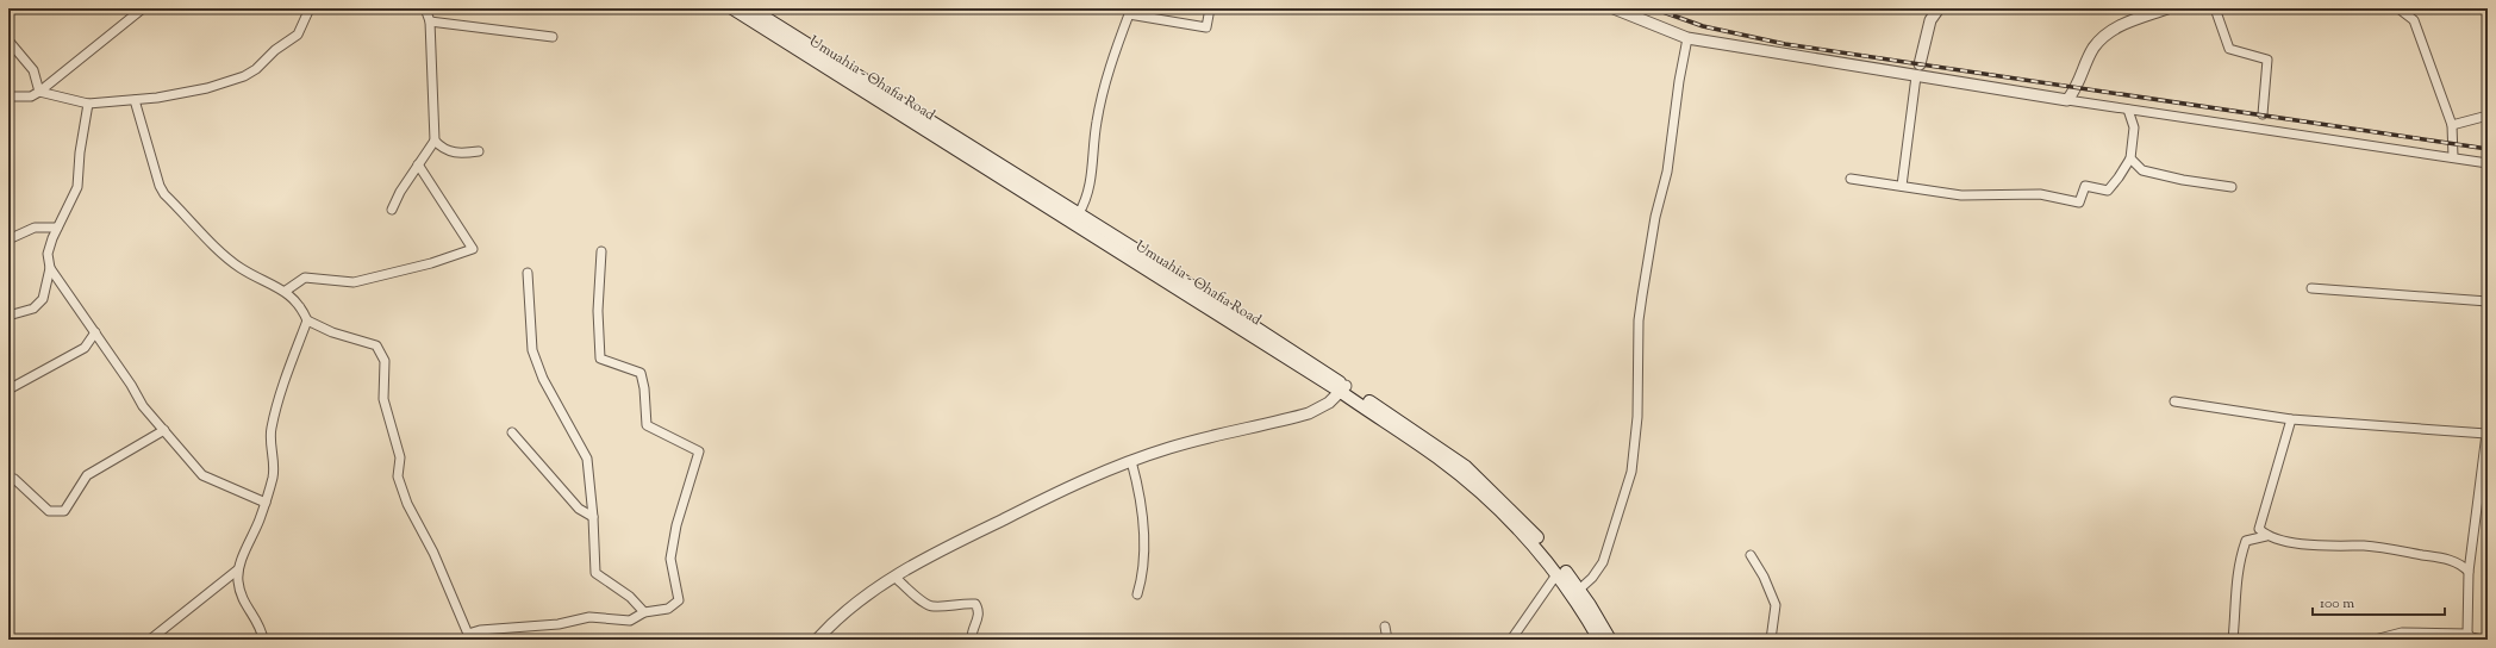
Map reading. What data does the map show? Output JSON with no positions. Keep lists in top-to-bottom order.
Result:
{
  "streets": {
    "main road": ["Umuahia - Ohafia Road"]
  },
  "scale_bar": "100 m"
}
